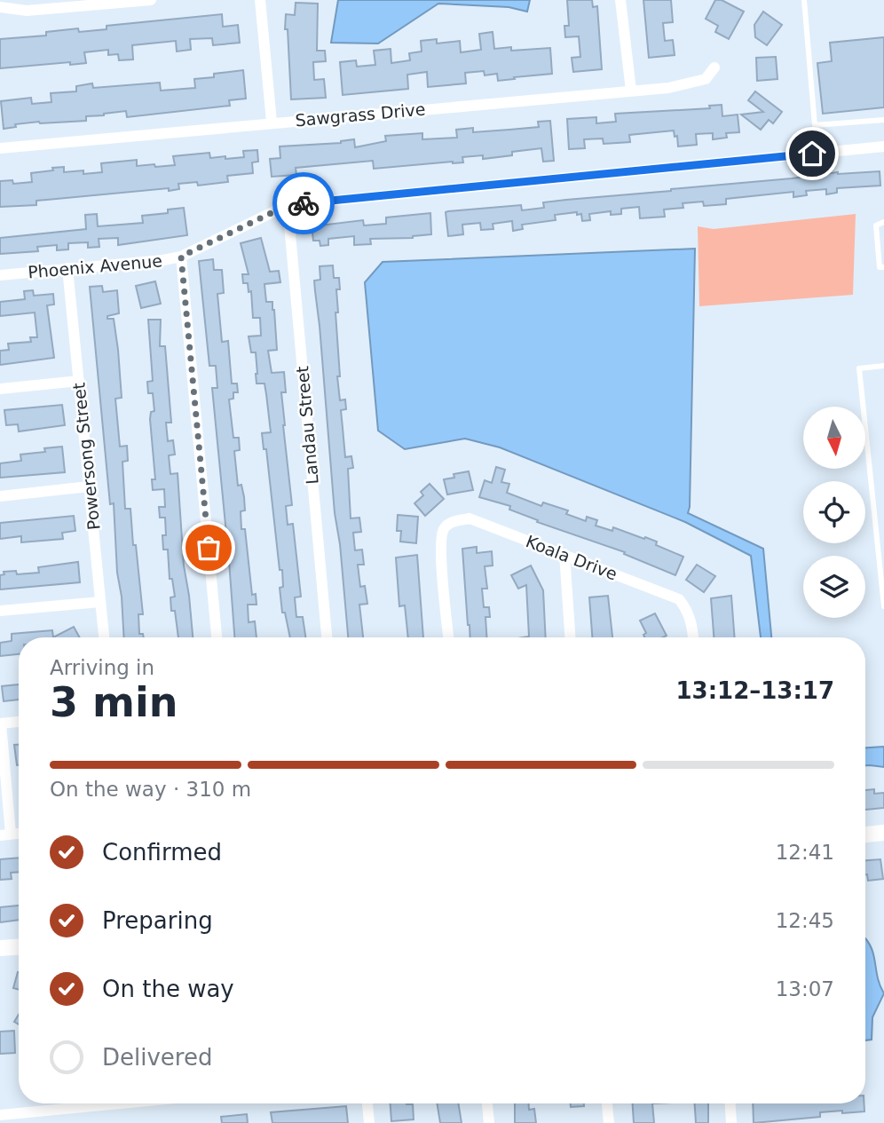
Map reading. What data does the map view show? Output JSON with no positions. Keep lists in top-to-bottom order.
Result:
{
  "streets": {
    "street": [
      "Sawgrass Drive",
      "Phoenix Avenue",
      "Landau Street",
      "Powersong Street",
      "Koala Drive"
    ]
  },
  "crossings": [
    ["Phoenix Avenue", "Landau Street"],
    ["Phoenix Avenue", "Powersong Street"]
  ],
  "north": "bottom",
  "page": {
    "heading": ["3 min", "Arriving in", "13:12–13:17"],
    "bar": "On the way · 310 m",
    "list": [
      ["Confirmed", "12:41"],
      ["Preparing", "12:45"],
      ["On the way", "13:07"],
      "Delivered"
    ]
  }
}
